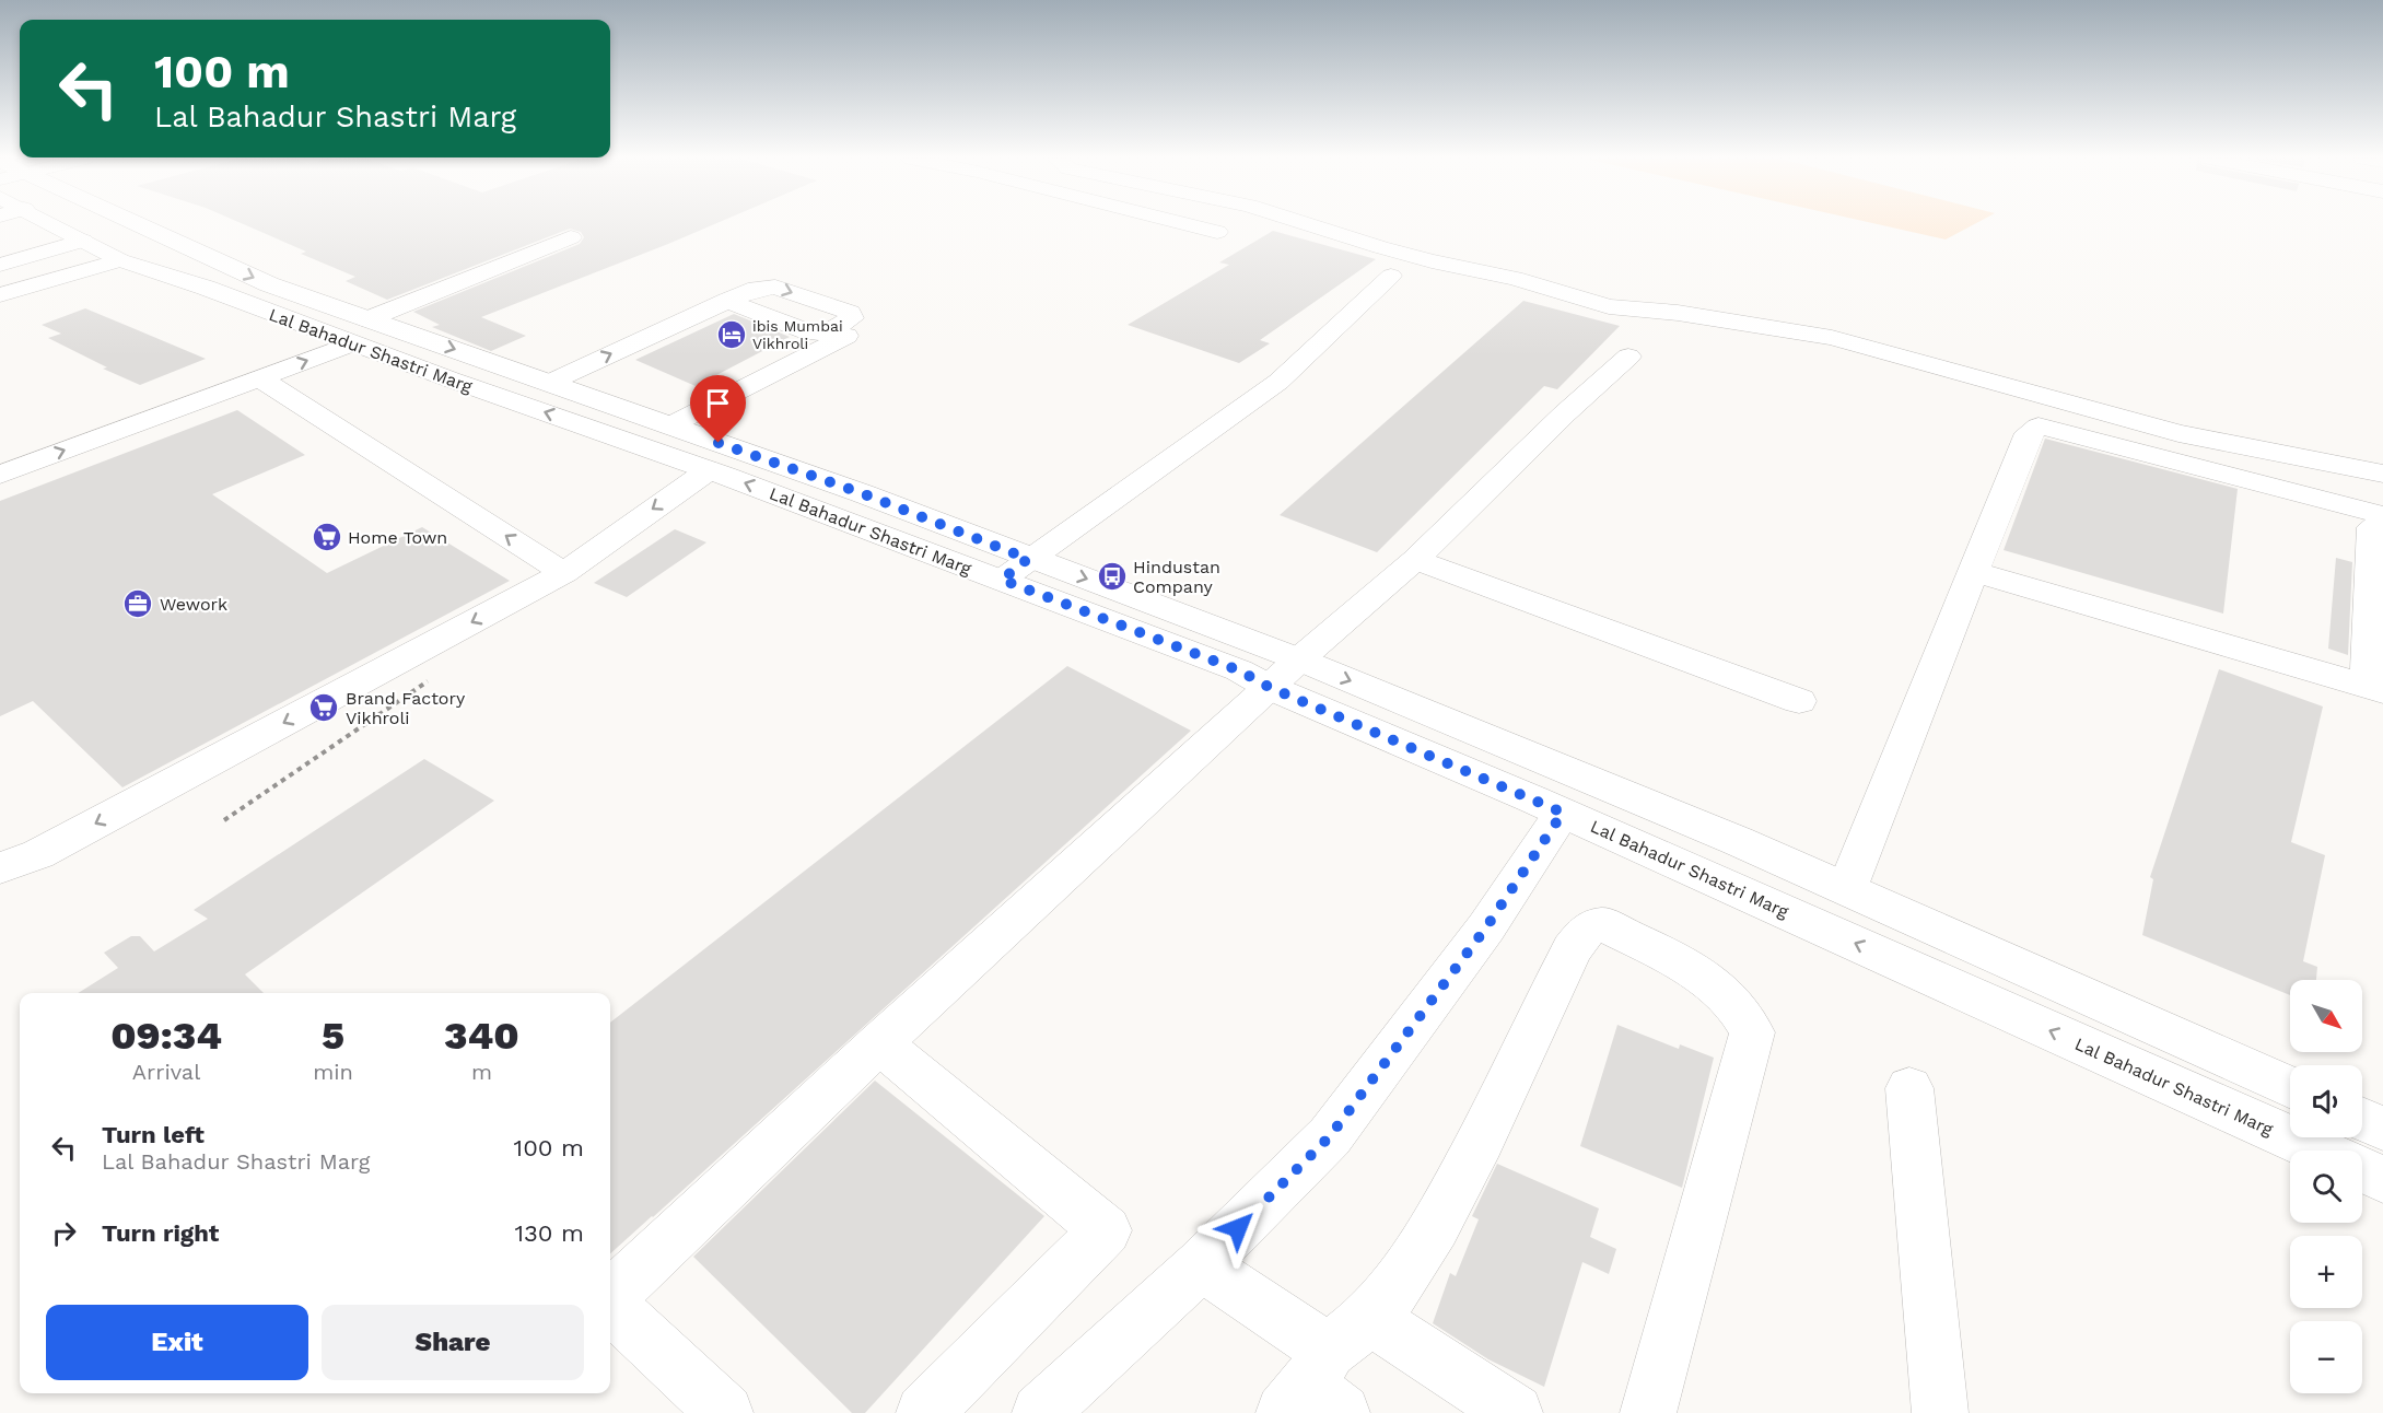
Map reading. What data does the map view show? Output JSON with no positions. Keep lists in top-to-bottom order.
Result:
{
  "streets": {
    "main road": ["Lal Bahadur Shastri Marg"]
  },
  "places": {
    "hotel": ["ibis Mumbai Vikhroli"],
    "supermarket": ["Home Town", "Brand Factory Vikhroli"],
    "bus stop": ["Hindustan Company"],
    "office": ["Wework"]
  },
  "north": "bottom right",
  "page": {
    "turn": ["100 m", "Lal Bahadur Shastri Marg"],
    "map_buttons": ["+", "−"],
    "eta": [
      "09:34",
      "Arrival",
      "5",
      "min",
      "340",
      "m"
    ],
    "list": [
      {
        "name": "Turn left",
        "note": "Lal Bahadur Shastri Marg",
        "value": "100 m"
      },
      {
        "name": "Turn right",
        "value": "130 m"
      }
    ],
    "buttons": ["Exit", "Share"]
  }
}
